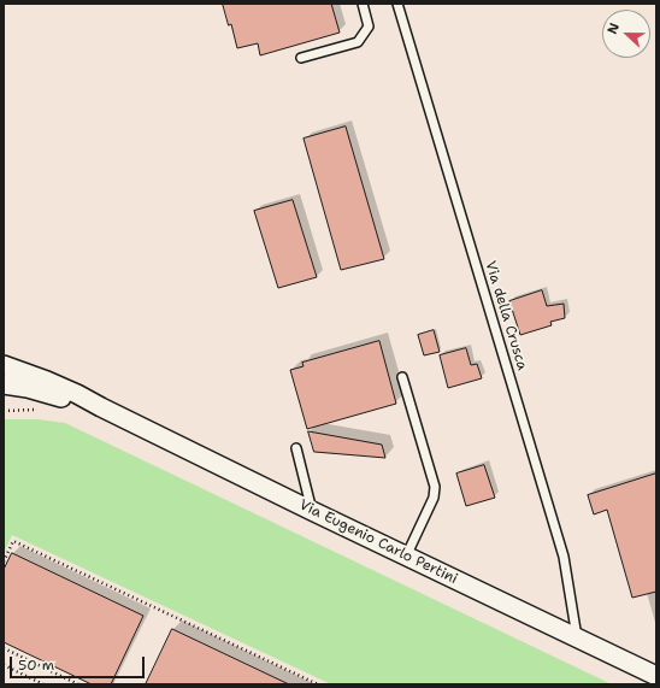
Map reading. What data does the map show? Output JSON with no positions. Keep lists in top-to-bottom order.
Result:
{
  "streets": {
    "street": ["Via Eugenio Carlo Pertini"],
    "lane": ["Via della Crusca"]
  },
  "crossings": [
    ["Via della Crusca", "Via Eugenio Carlo Pertini"]
  ],
  "scale_bar": "50 m",
  "north": "left"
}
